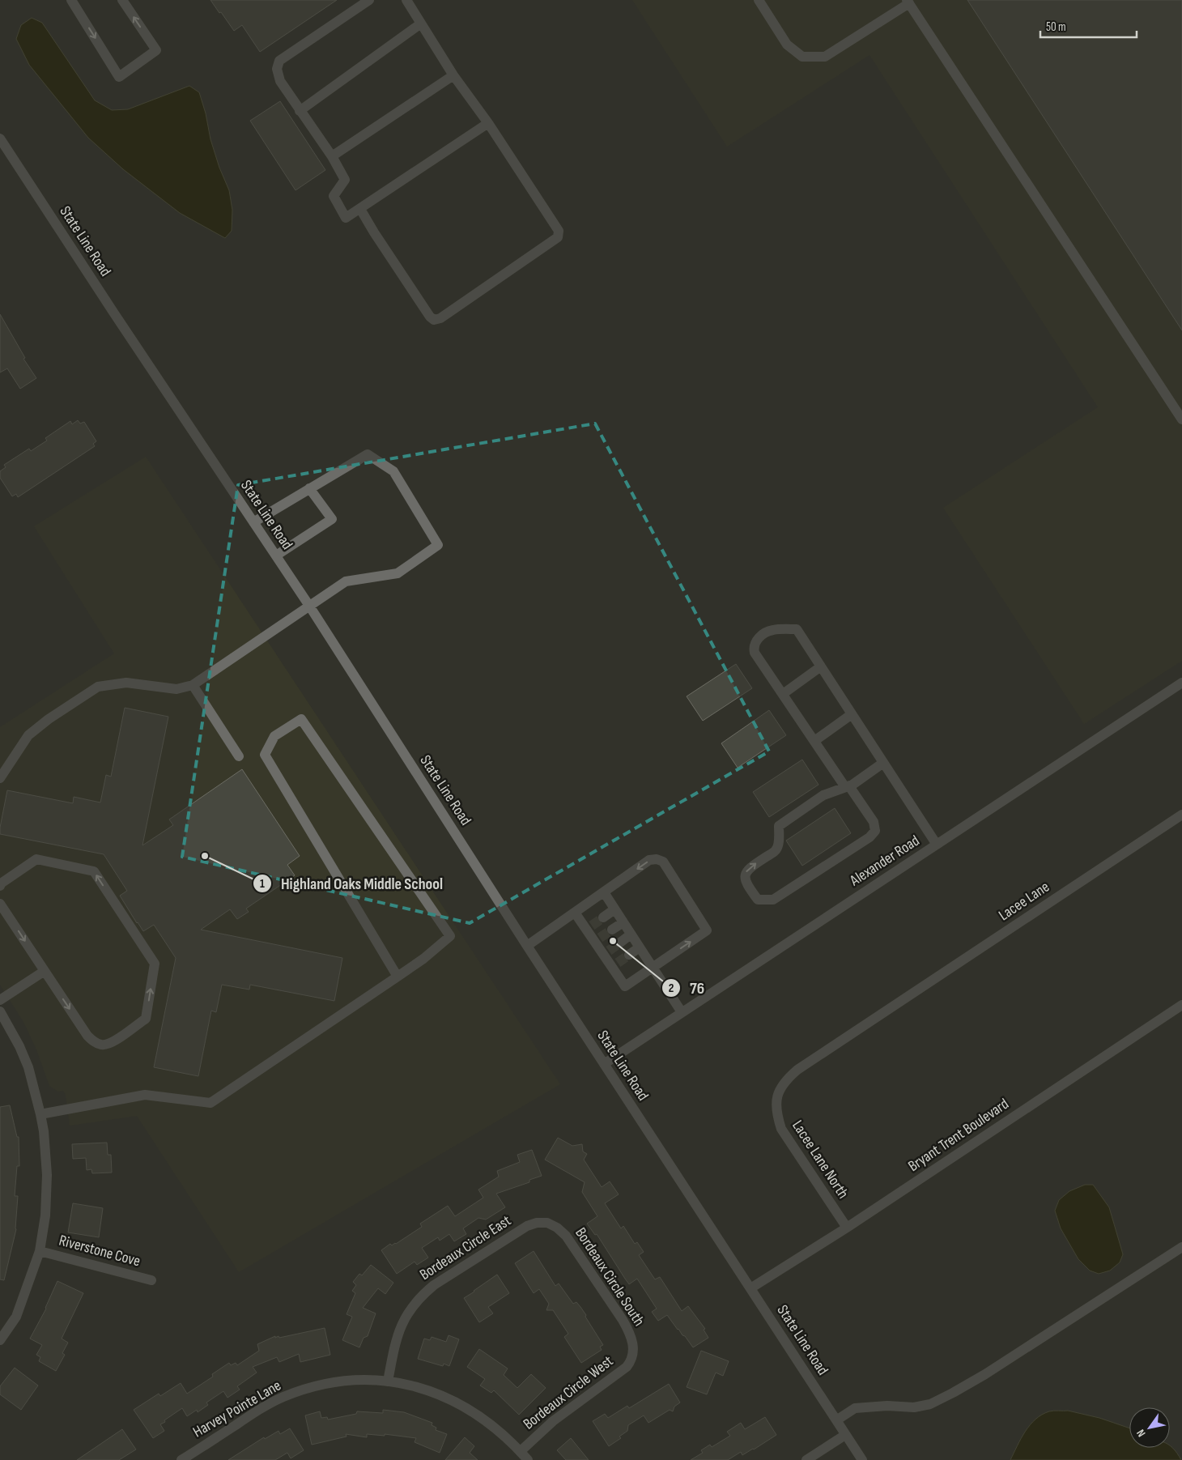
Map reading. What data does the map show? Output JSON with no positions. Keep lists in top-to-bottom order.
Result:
{
  "streets": {
    "street": [
      "State Line Road",
      "Alexander Road",
      "Lacee Lane",
      "Bryant Trent Boulevard",
      "Lacee Lane North",
      "Bordeaux Circle East",
      "Riverstone Cove",
      "Bordeaux Circle South",
      "Bordeaux Circle West",
      "Harvey Pointe Lane"
    ]
  },
  "crossings": [
    ["State Line Road", "Alexander Road"],
    ["State Line Road", "Bryant Trent Boulevard"],
    ["Lacee Lane", "Lacee Lane North"],
    ["Bryant Trent Boulevard", "Lacee Lane North"],
    ["Bordeaux Circle East", "Bordeaux Circle South"],
    ["Bordeaux Circle East", "Harvey Pointe Lane"],
    ["Bordeaux Circle South", "Bordeaux Circle West"],
    ["Bordeaux Circle West", "Harvey Pointe Lane"]
  ],
  "places": ["Highland Oaks Middle School", "76"],
  "scale_bar": "50 m",
  "north": "bottom left"
}
